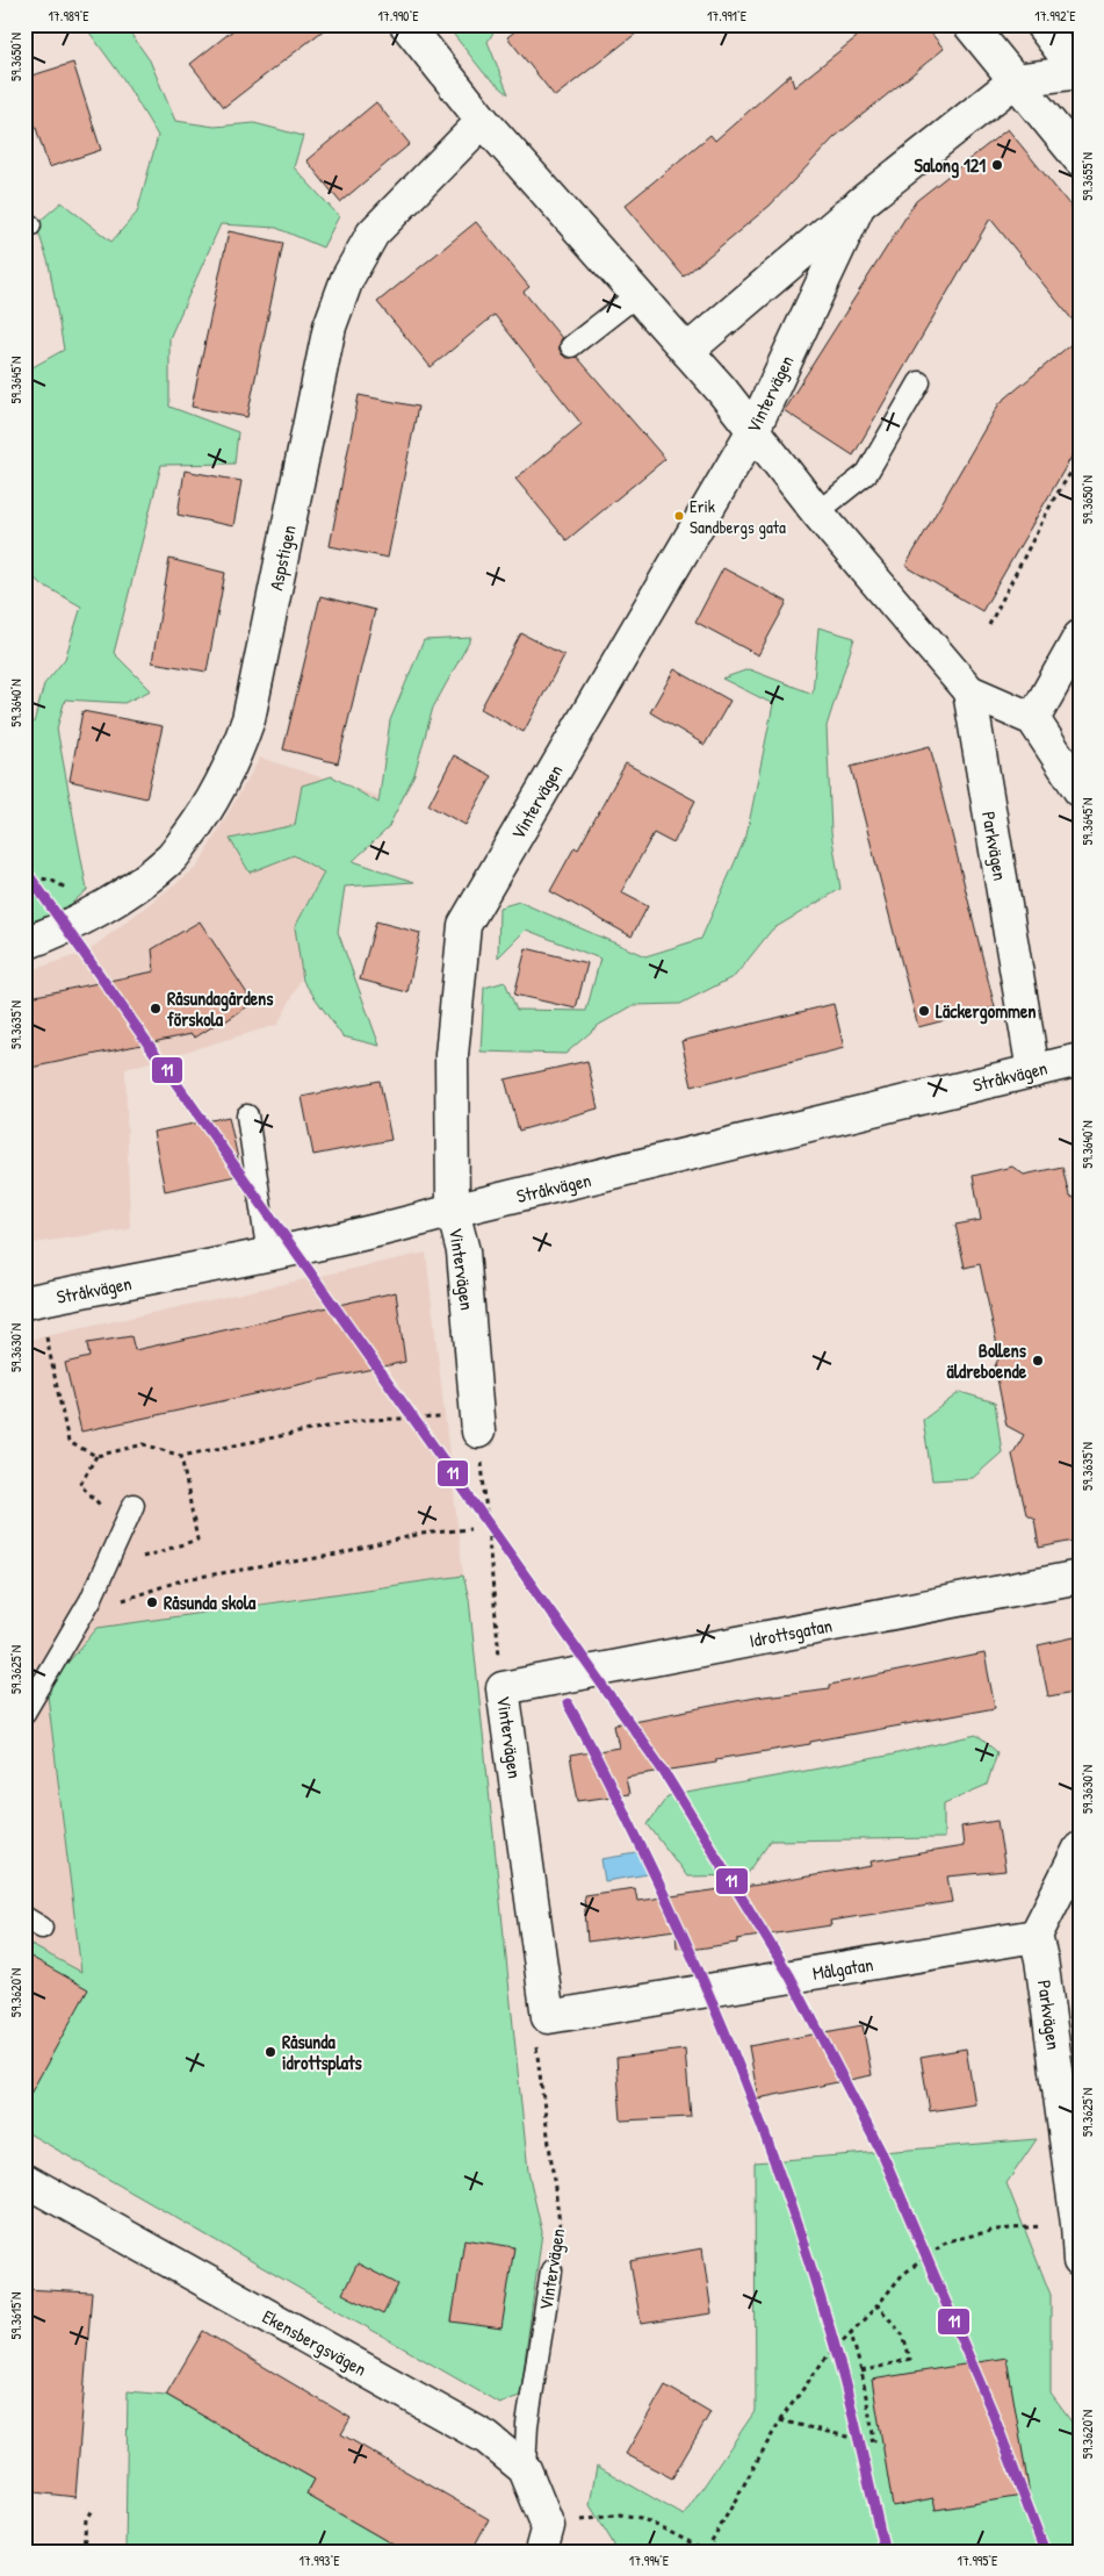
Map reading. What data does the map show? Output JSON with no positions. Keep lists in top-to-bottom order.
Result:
{
  "streets": {
    "street": [
      "Vintervägen",
      "Aspstigen",
      "Parkvägen",
      "Stråkvägen",
      "Idrottsgatan",
      "Målgatan",
      "Ekensbergsvägen"
    ]
  },
  "crossings": [
    ["Vintervägen", "Stråkvägen"],
    ["Vintervägen", "Idrottsgatan"],
    ["Vintervägen", "Målgatan"],
    ["Vintervägen", "Ekensbergsvägen"],
    ["Parkvägen", "Stråkvägen"],
    ["Parkvägen", "Målgatan"]
  ],
  "places": [
    "Salong 121",
    "Erik Sandbergs gata",
    "Råsundagårdens förskola",
    "Läckergommen",
    "Bollens äldreboende",
    "Råsunda skola",
    "Råsunda idrottsplats"
  ],
  "lines": ["transit line 11"],
  "coordinates": [
    "17.989°E",
    "17.990°E",
    "17.991°E",
    "17.992°E",
    "59.3650°N",
    "59.3655°N",
    "59.3645°N",
    "59.3640°N",
    "59.3635°N",
    "59.3630°N",
    "59.3625°N",
    "59.3620°N",
    "59.3615°N",
    "17.993°E",
    "17.994°E",
    "17.995°E"
  ]
}
